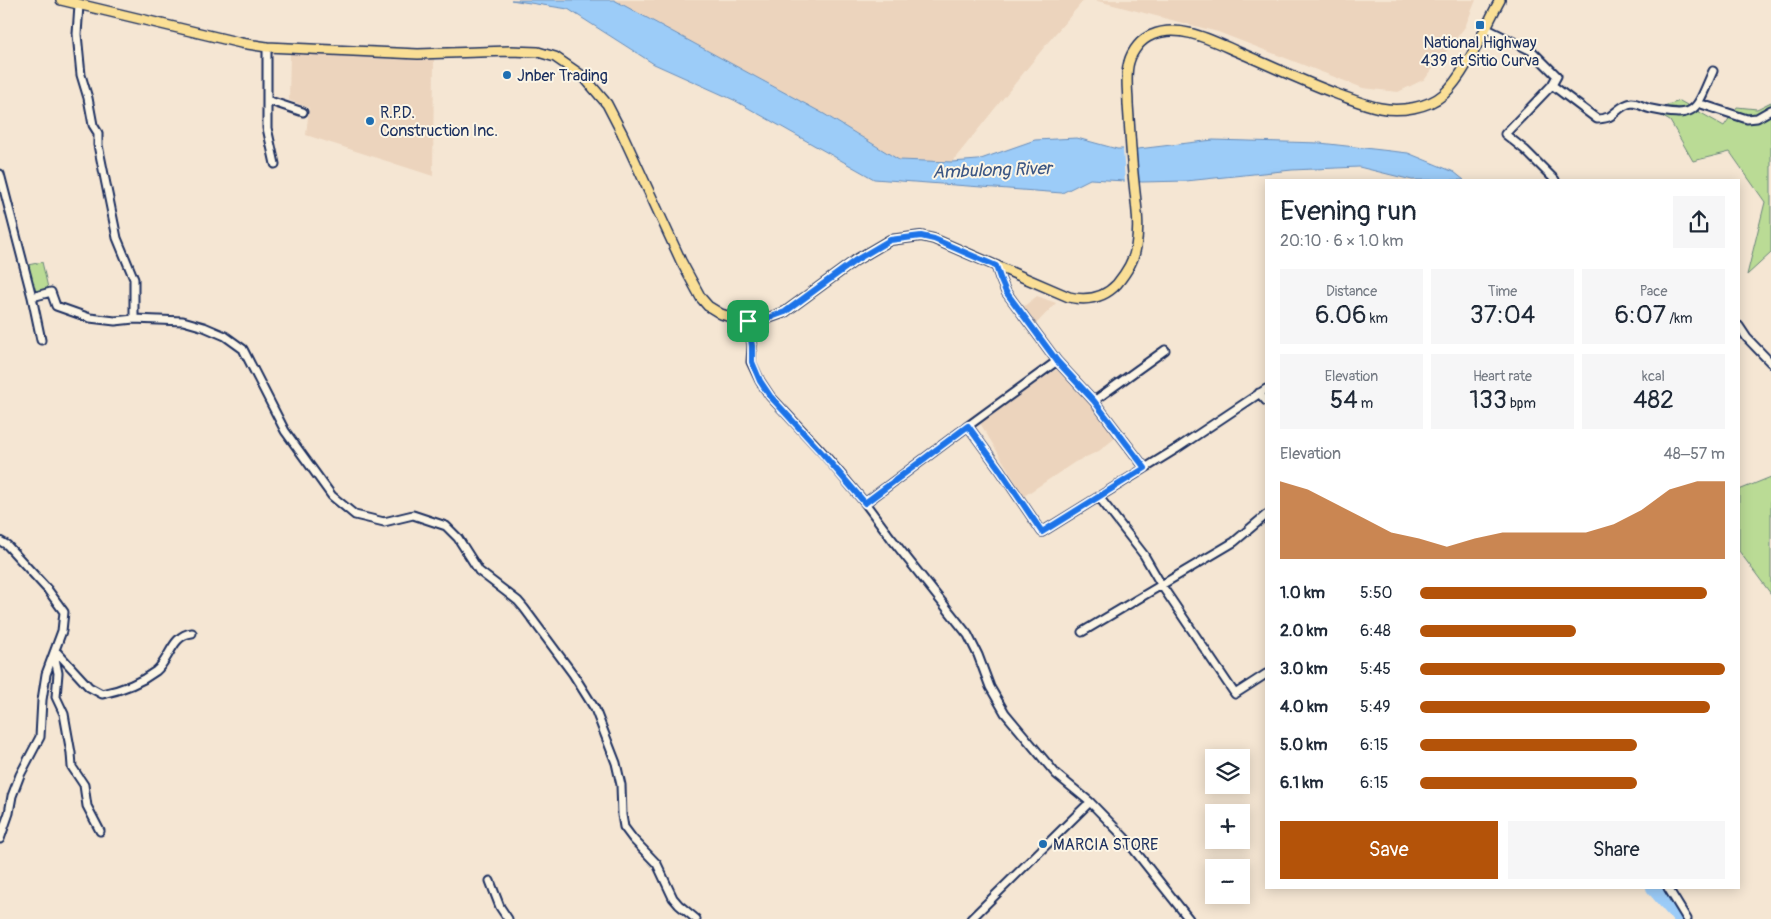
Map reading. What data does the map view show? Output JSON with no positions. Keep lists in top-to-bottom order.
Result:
{
  "water": ["Ambulong River"],
  "places": {
    "transit": ["National Highway 439 at Sitio Curva"],
    "other": ["Jnber Trading", "R.P.D. Construction Inc.", "MARCIA STORE"]
  },
  "page": {
    "heading": ["Evening run", "20:10 · 6 × 1.0 km"],
    "stats": [
      ["Distance", "6.06 km"],
      ["Time", "37:04"],
      ["Pace", "6:07 /km"],
      ["Elevation", "54 m"],
      ["Heart rate", "133 bpm"],
      ["kcal", "482"]
    ],
    "chart": ["Elevation", "48–57 m"],
    "list": [
      {
        "name": "1.0 km",
        "note": "5:50"
      },
      {
        "name": "2.0 km",
        "note": "6:48"
      },
      {
        "name": "3.0 km",
        "note": "5:45"
      },
      {
        "name": "4.0 km",
        "note": "5:49"
      },
      {
        "name": "5.0 km",
        "note": "6:15"
      },
      {
        "name": "6.1 km",
        "note": "6:15"
      }
    ],
    "map_buttons": ["+", "−"],
    "buttons": ["Save", "Share"]
  }
}
